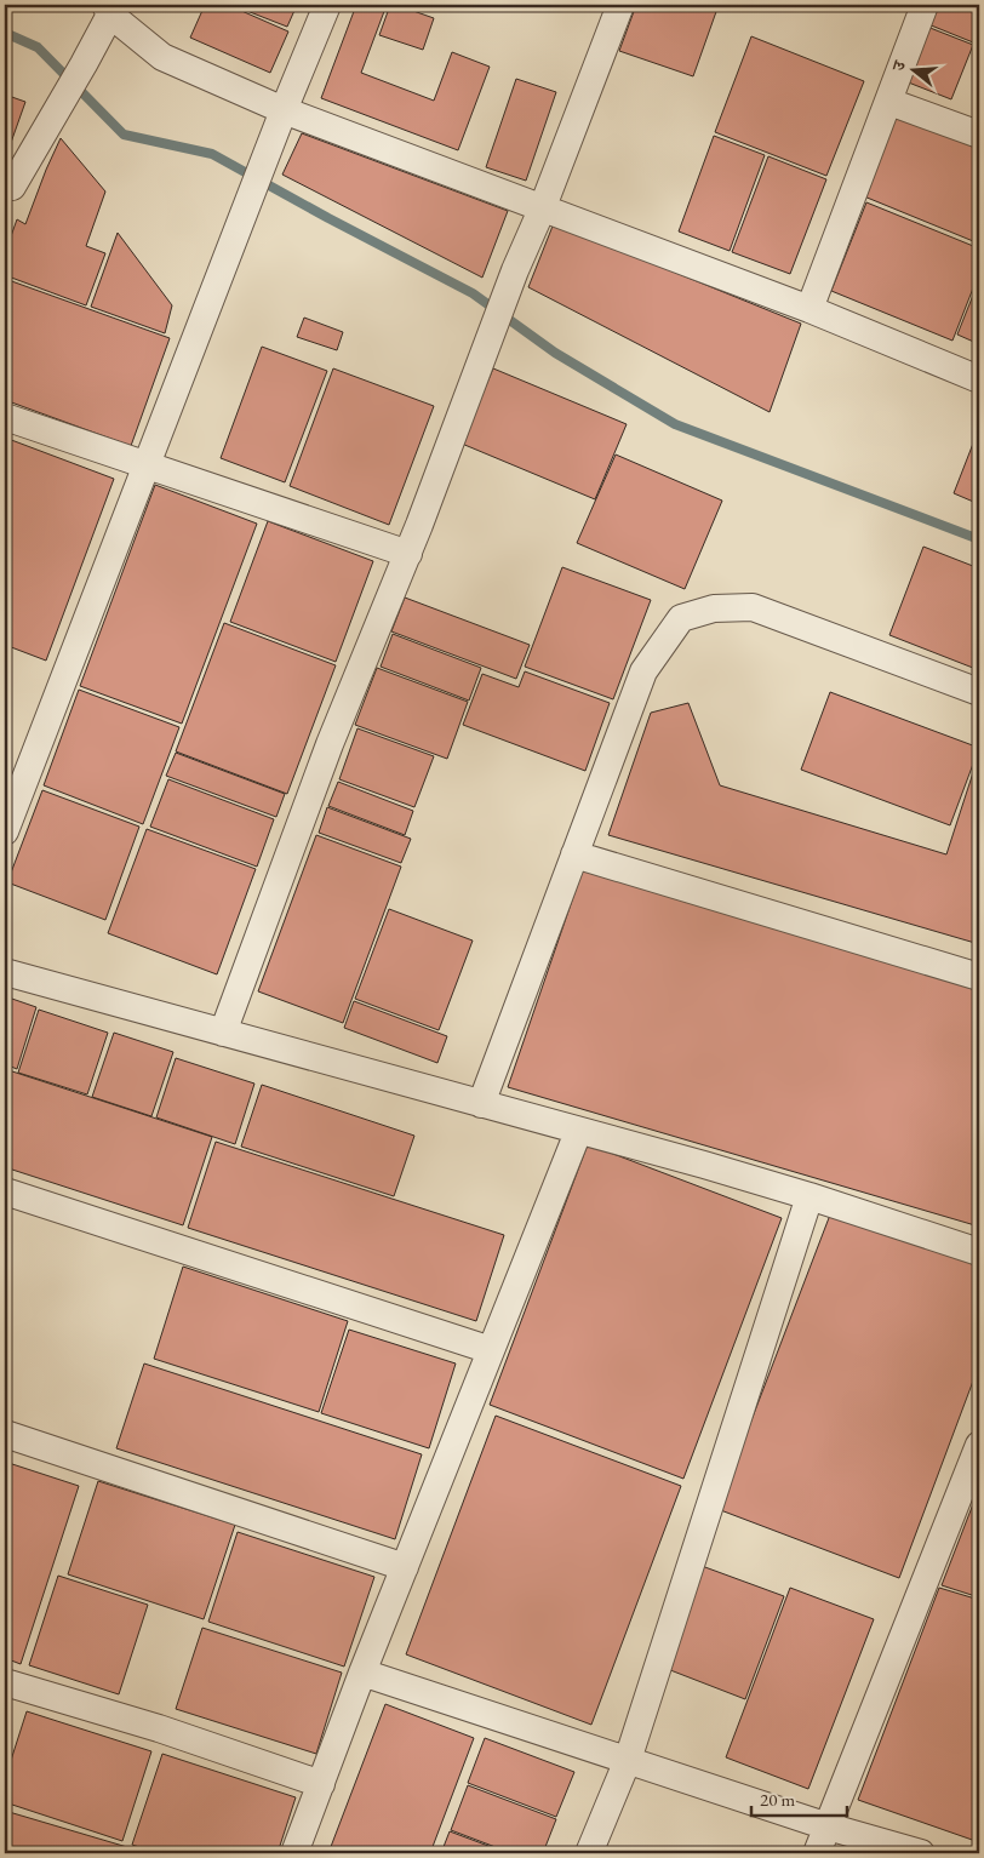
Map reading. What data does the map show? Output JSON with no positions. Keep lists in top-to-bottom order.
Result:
{
  "scale_bar": "20 m",
  "north": "left"
}
